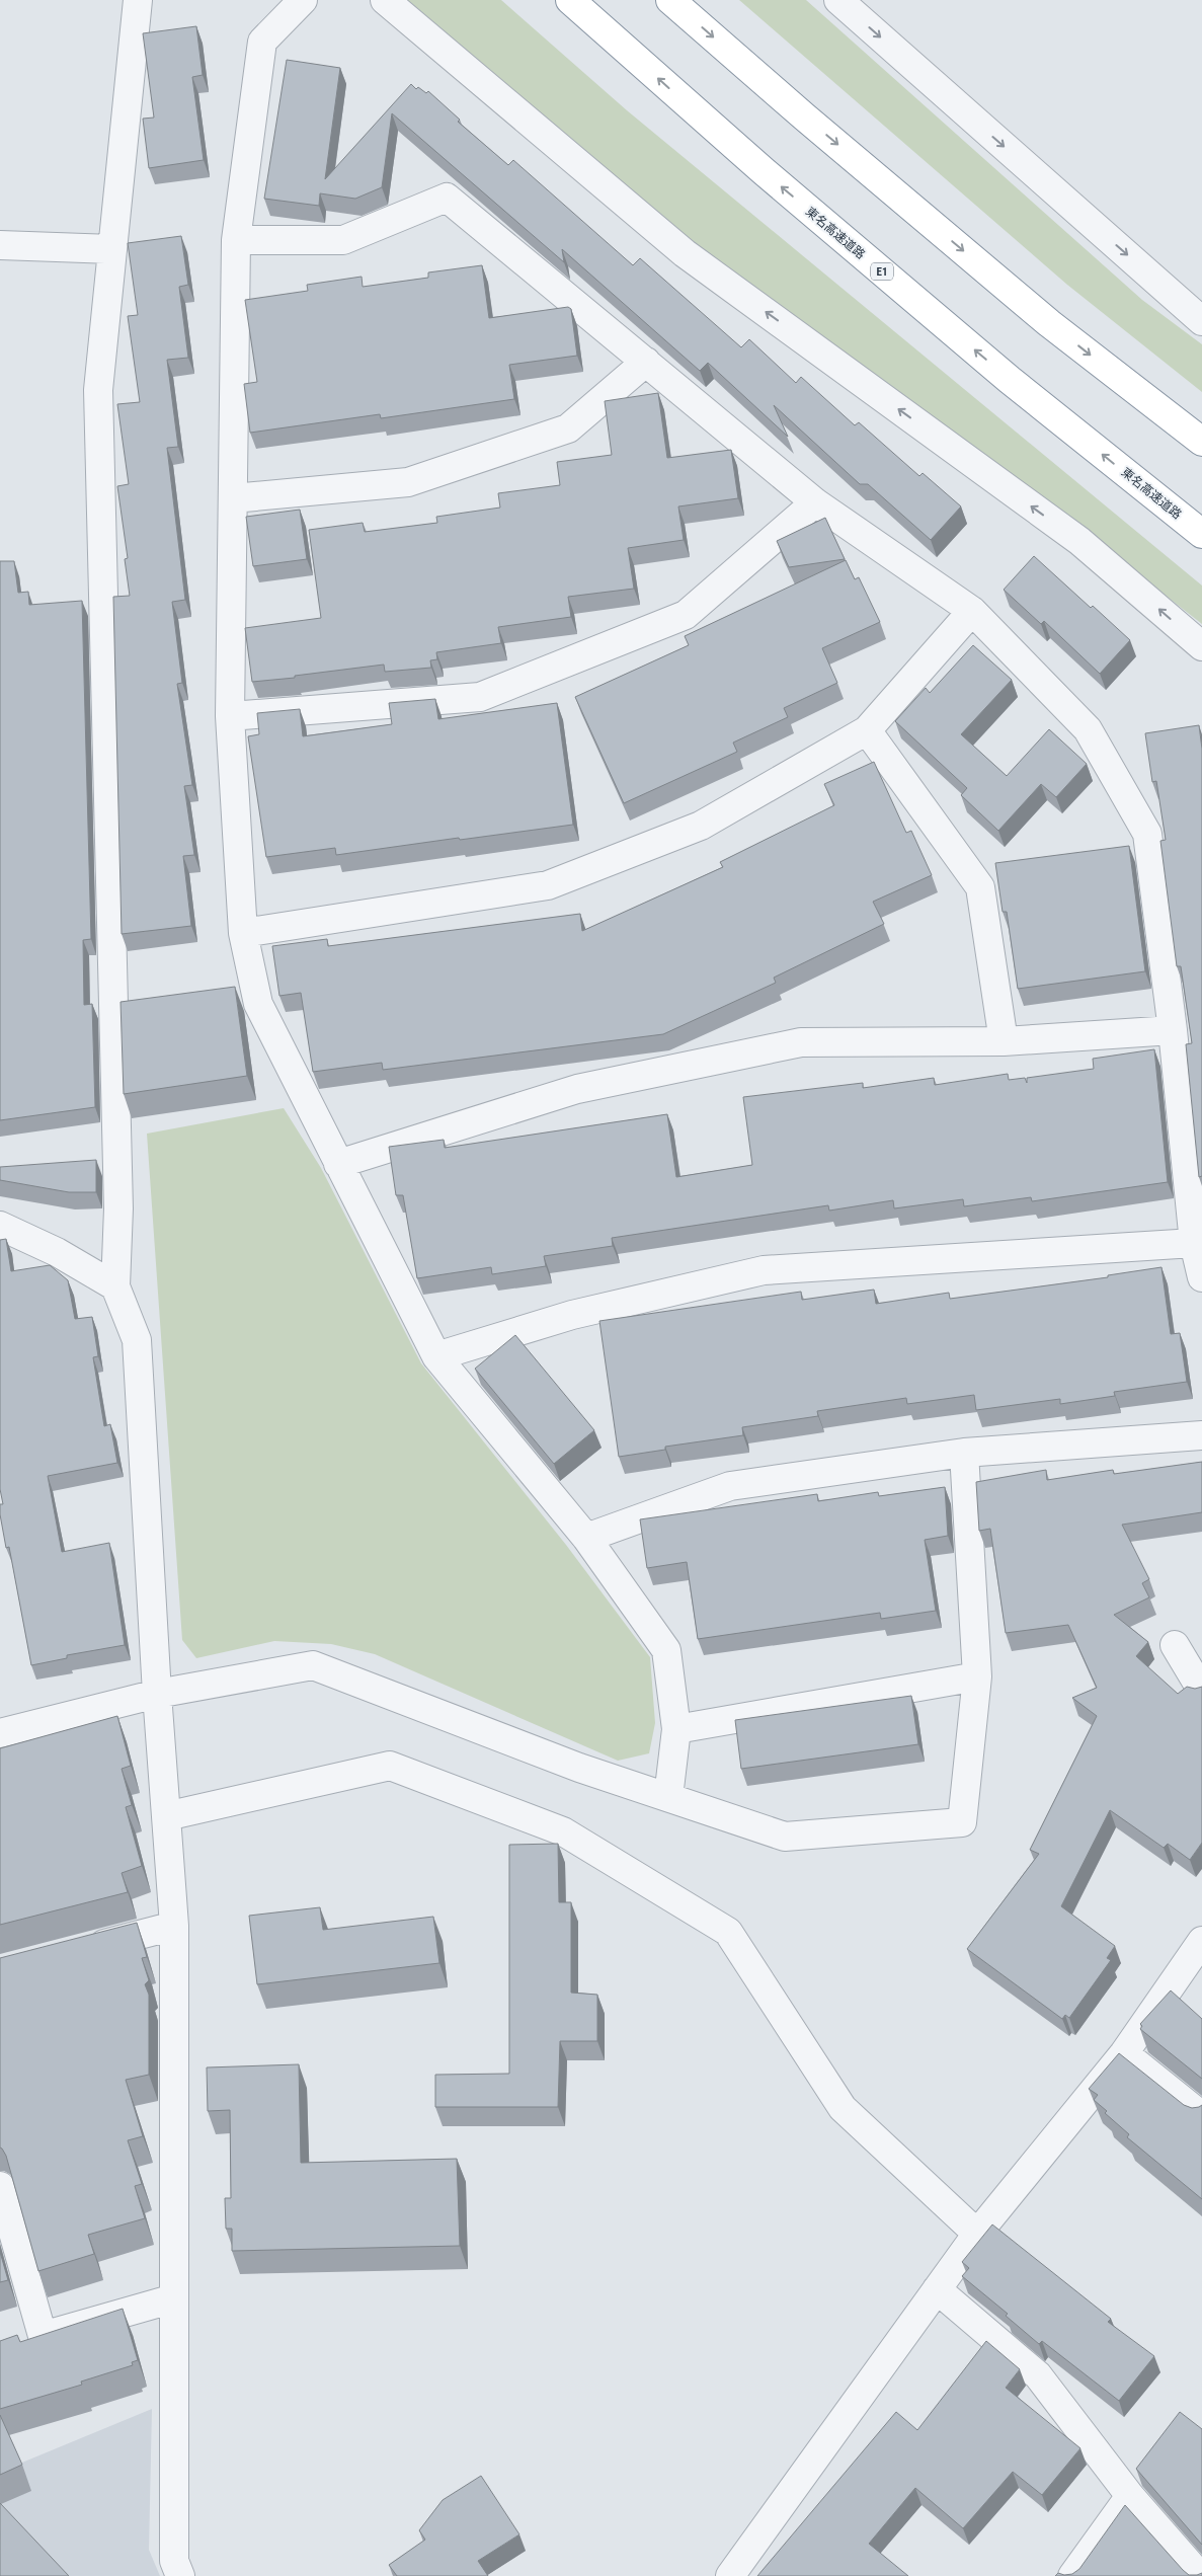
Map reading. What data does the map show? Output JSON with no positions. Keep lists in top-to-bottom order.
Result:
{
  "streets": {
    "highway": ["東名高速道路", "E1"]
  }
}
